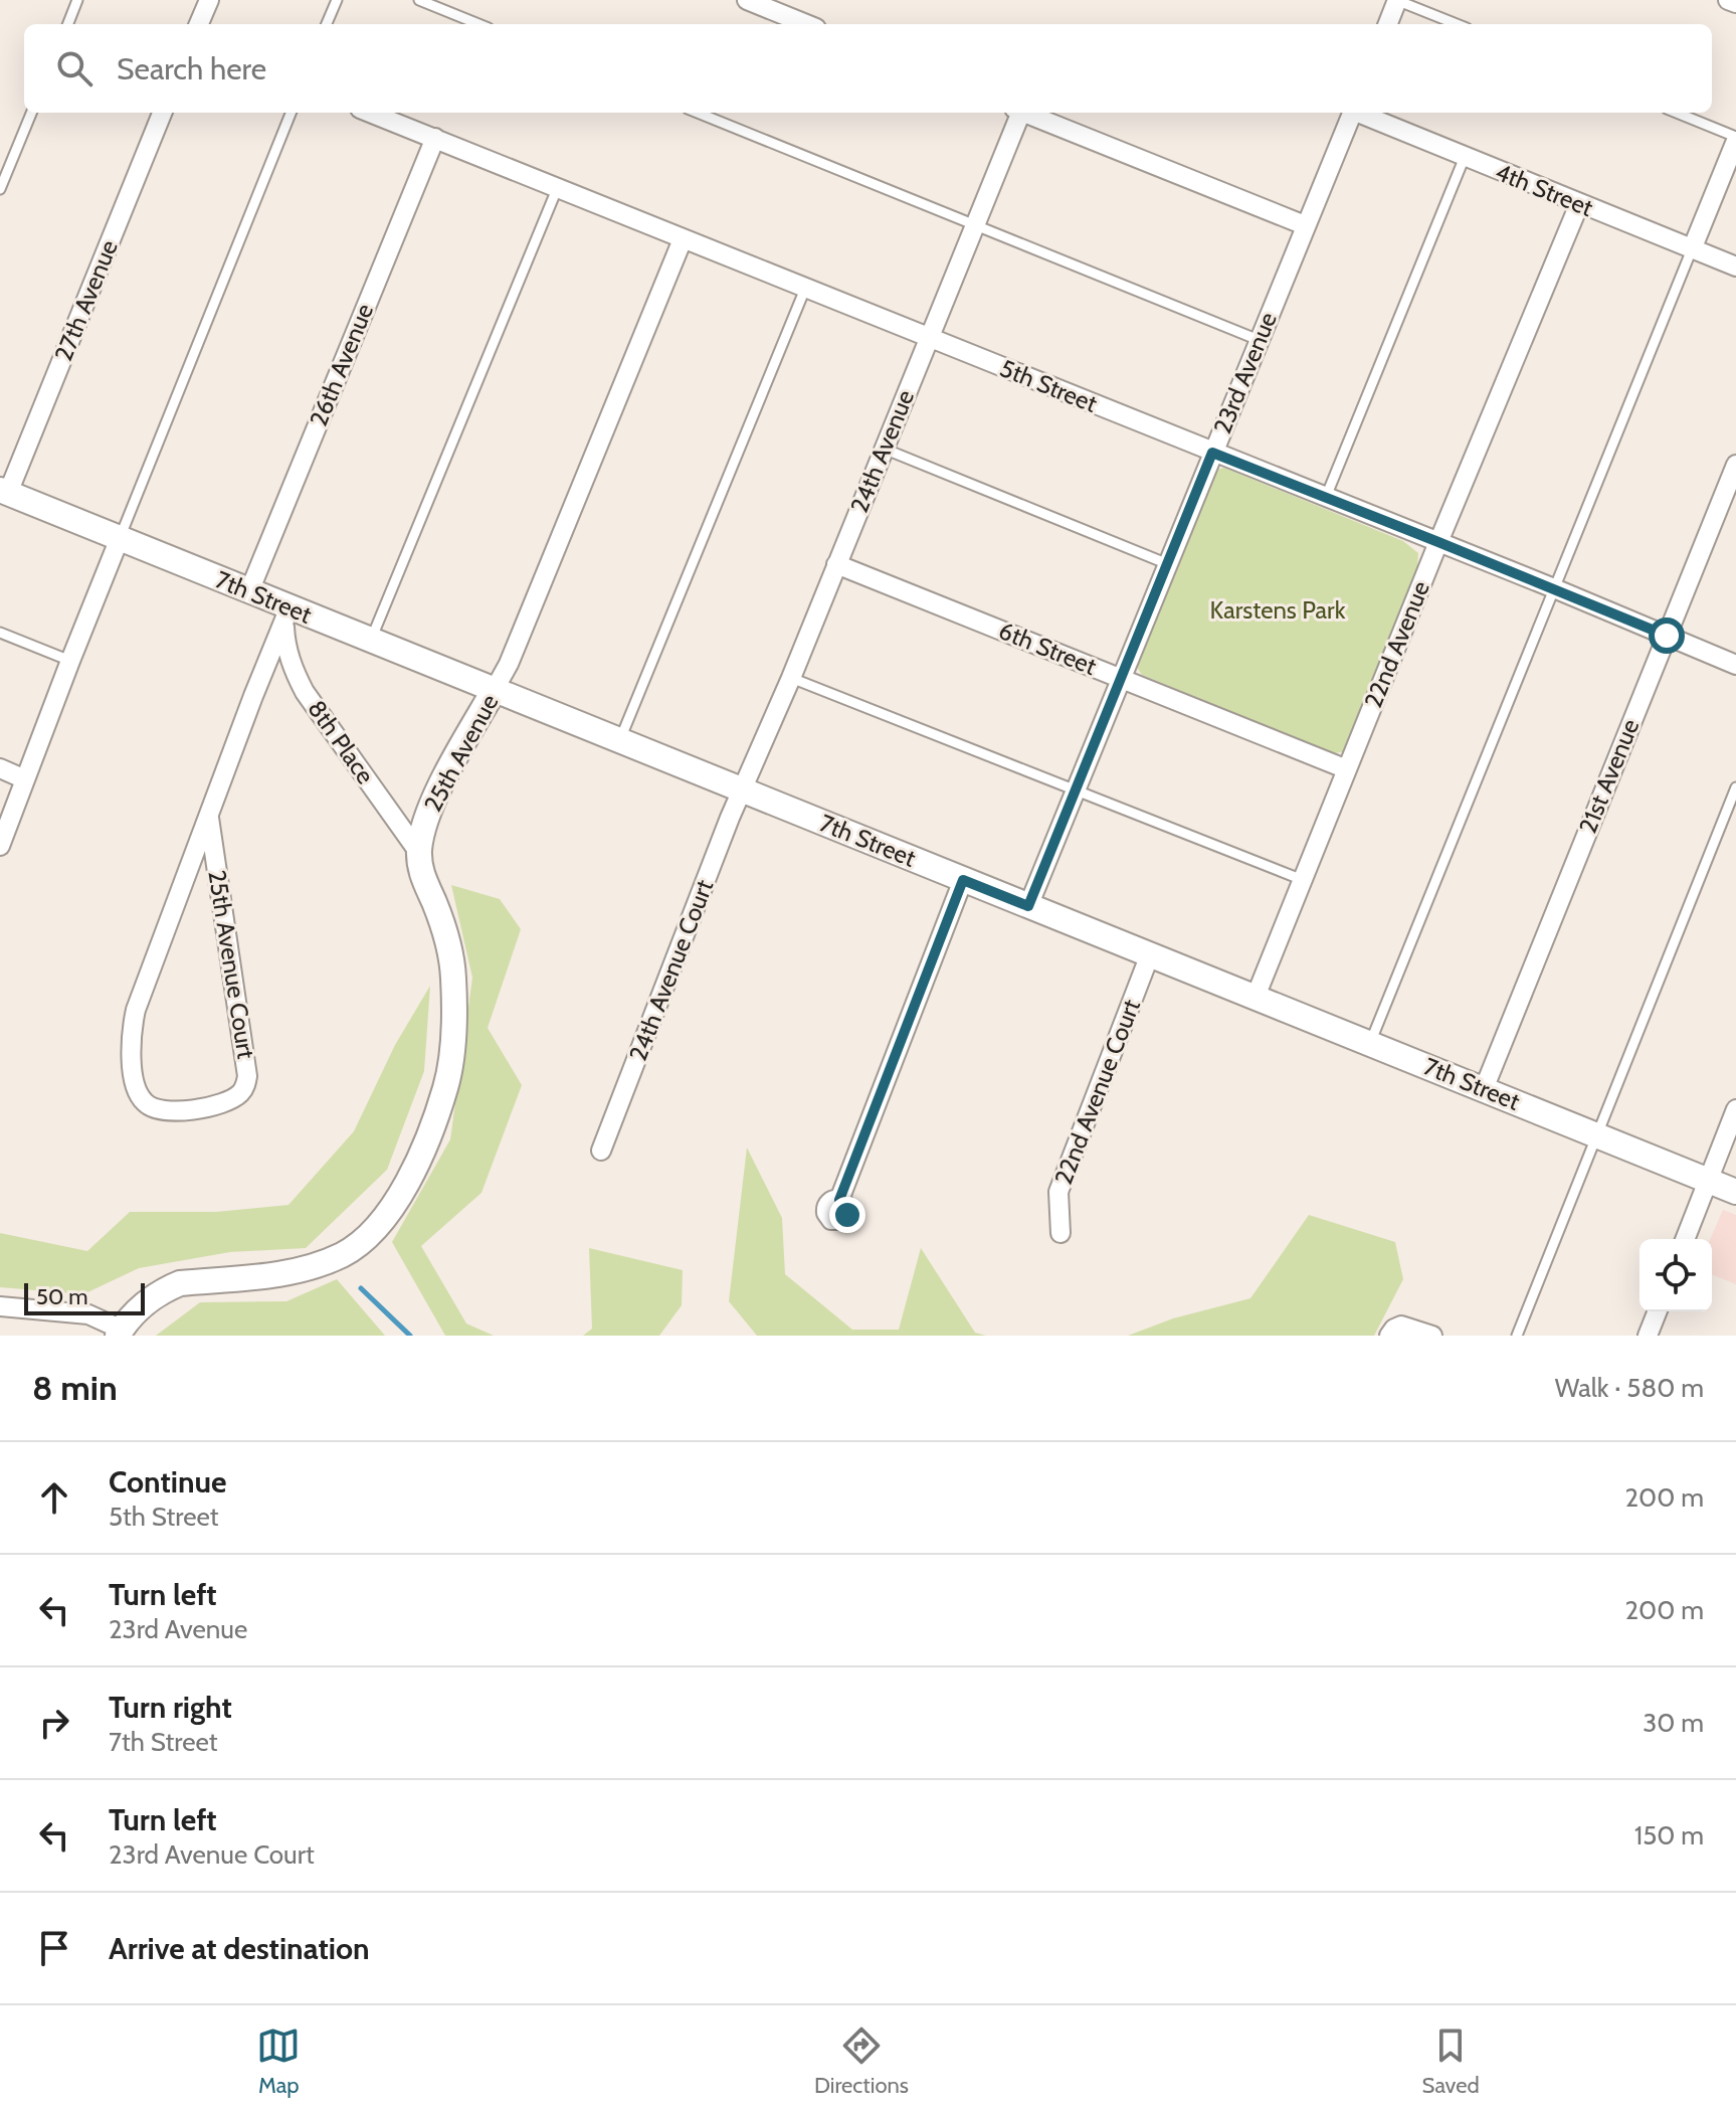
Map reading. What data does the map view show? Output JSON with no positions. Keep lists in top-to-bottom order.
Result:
{
  "streets": {
    "street": [
      "4th Street",
      "27th Avenue",
      "26th Avenue",
      "23rd Avenue",
      "5th Street",
      "24th Avenue",
      "7th Street",
      "22nd Avenue",
      "6th Street",
      "8th Place",
      "25th Avenue",
      "21st Avenue",
      "25th Avenue Court",
      "24th Avenue Court",
      "22nd Avenue Court"
    ]
  },
  "crossings": [
    ["4th Street", "22nd Avenue"],
    ["27th Avenue", "7th Street"],
    ["26th Avenue", "5th Street"],
    ["26th Avenue", "7th Street"],
    ["23rd Avenue", "5th Street"],
    ["23rd Avenue", "7th Street"],
    ["23rd Avenue", "6th Street"],
    ["5th Street", "24th Avenue"],
    ["5th Street", "22nd Avenue"],
    ["5th Street", "25th Avenue"],
    ["5th Street", "21st Avenue"],
    ["24th Avenue", "7th Street"],
    ["24th Avenue", "6th Street"],
    ["24th Avenue", "24th Avenue Court"],
    ["7th Street", "22nd Avenue"],
    ["7th Street", "8th Place"],
    ["7th Street", "25th Avenue"],
    ["7th Street", "21st Avenue"],
    ["7th Street", "25th Avenue Court"],
    ["7th Street", "24th Avenue Court"],
    ["7th Street", "22nd Avenue Court"],
    ["22nd Avenue", "6th Street"],
    ["8th Place", "25th Avenue"],
    ["8th Place", "25th Avenue Court"]
  ],
  "parks": ["Karstens Park"],
  "scale_bar": "50 m",
  "page": {
    "search": "Search here",
    "scale": "50 m",
    "heading": ["8 min", "Walk · 580 m"],
    "list": [
      ["Continue", "5th Street", "200 m"],
      ["Turn left", "23rd Avenue", "200 m"],
      ["Turn right", "7th Street", "30 m"],
      ["Turn left", "23rd Avenue Court", "150 m"],
      "Arrive at destination"
    ],
    "nav": ["Map", "Directions", "Saved"]
  }
}
